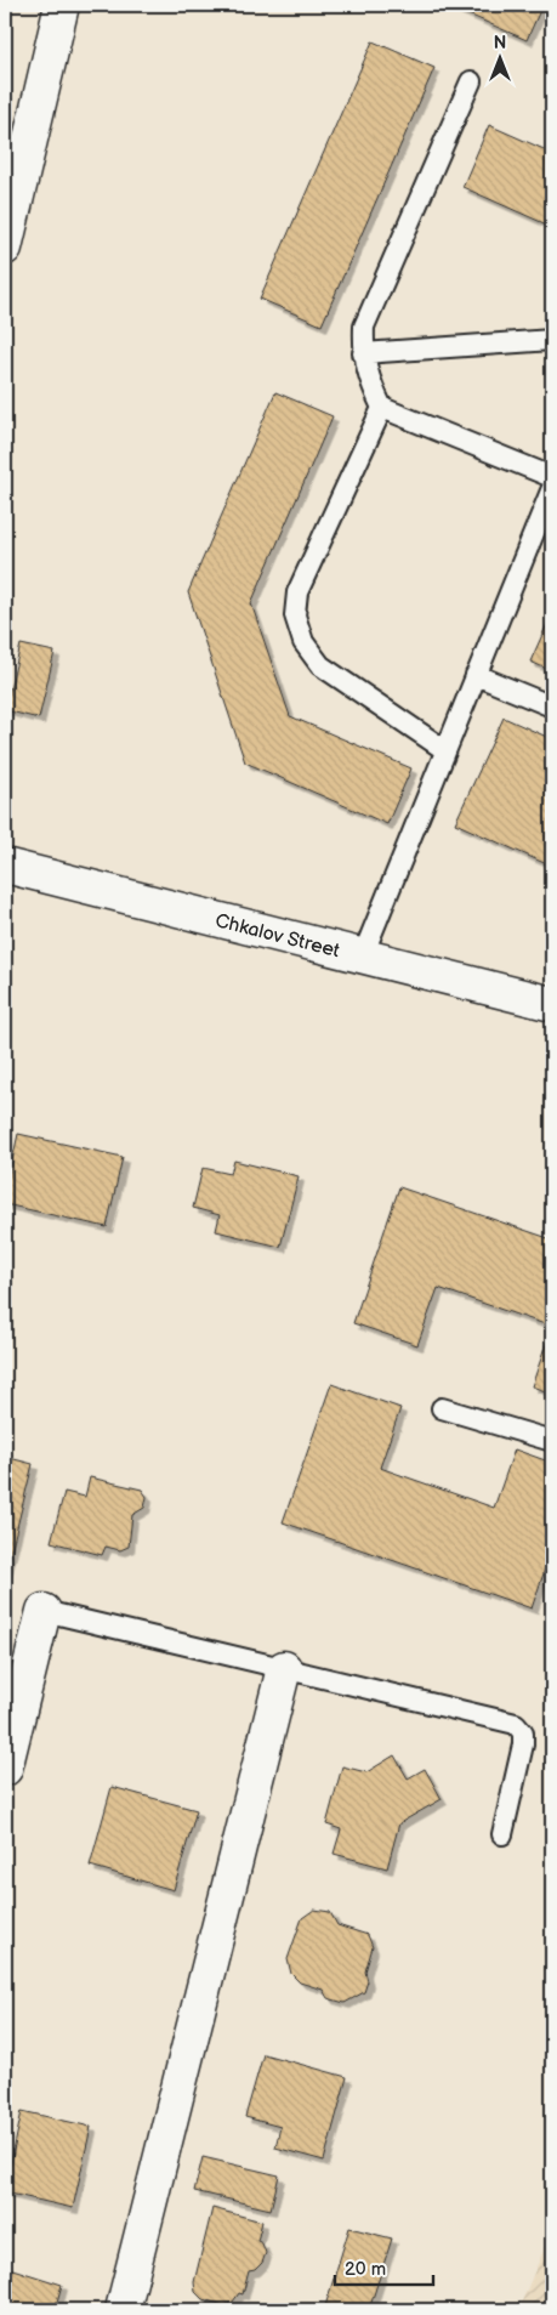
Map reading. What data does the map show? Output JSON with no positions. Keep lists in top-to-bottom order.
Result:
{
  "streets": {
    "street": ["Chkalov Street"]
  },
  "scale_bar": "20 m",
  "north": "top"
}
